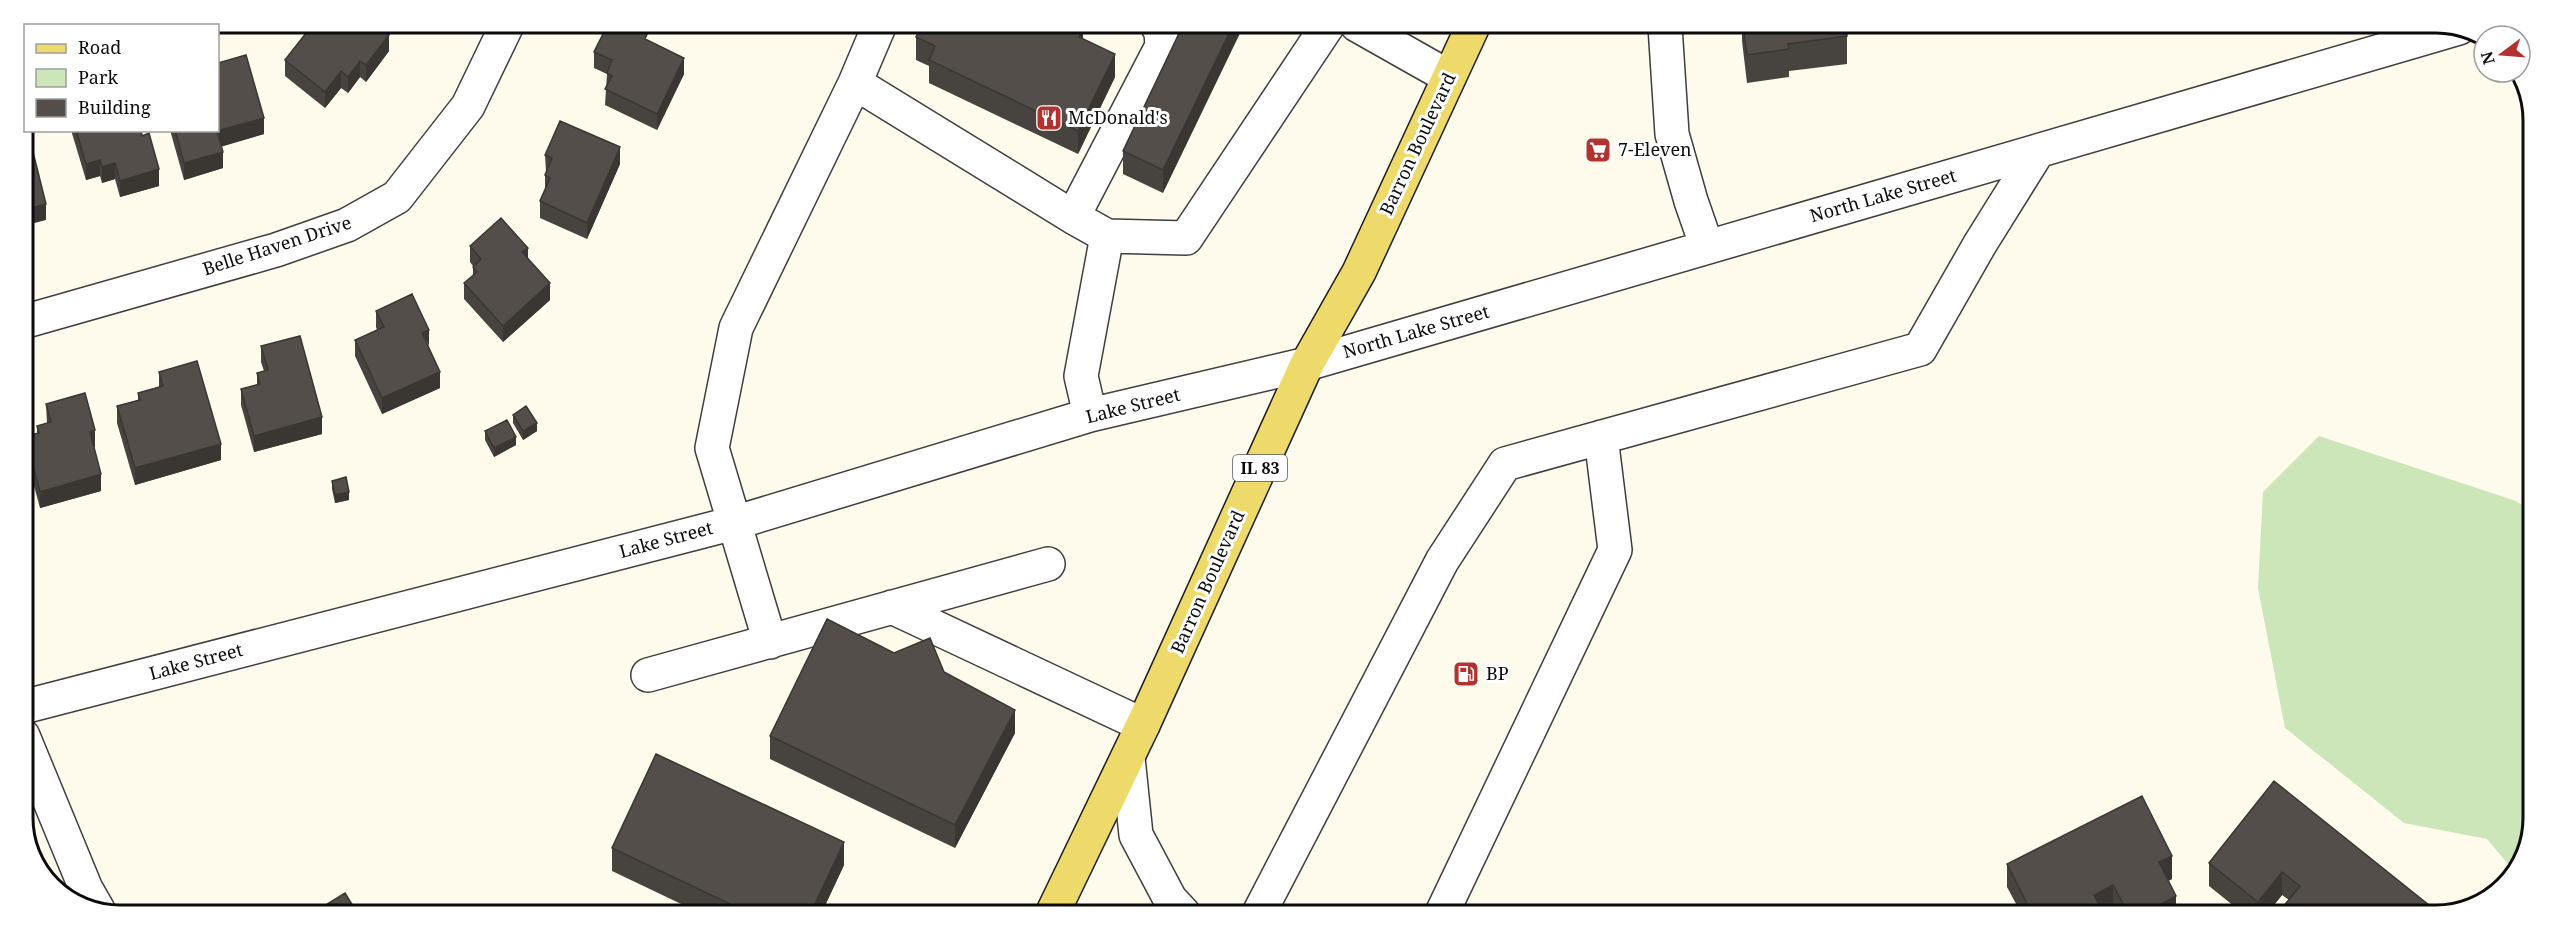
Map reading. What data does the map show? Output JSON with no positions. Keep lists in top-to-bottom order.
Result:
{
  "streets": {
    "main road": ["Barron Boulevard", "IL 83"],
    "street": ["North Lake Street", "Belle Haven Drive", "Lake Street"]
  },
  "crossings": [
    ["Barron Boulevard", "North Lake Street"],
    ["Barron Boulevard", "Lake Street"],
    ["North Lake Street", "Lake Street"]
  ],
  "places": {
    "restaurant": ["McDonald's"],
    "supermarket": ["7-Eleven"],
    "fuel station": ["BP"]
  },
  "legend": ["Road", "Park", "Building"],
  "north": "left"
}
